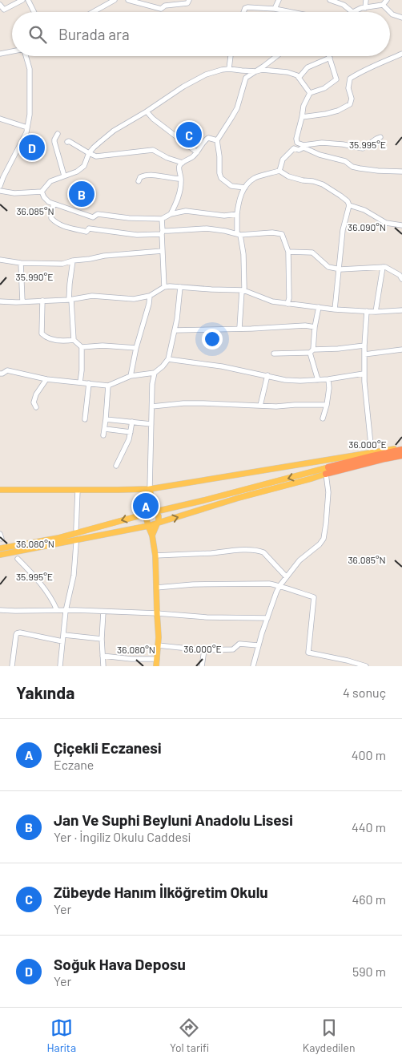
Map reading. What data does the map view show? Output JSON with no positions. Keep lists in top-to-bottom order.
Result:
{
  "page": {
    "search": "Burada ara",
    "pins": [
      "C",
      "D",
      "B",
      "A"
    ],
    "heading": ["Yakında", "4 sonuç"],
    "list": [
      {
        "mark": "A",
        "name": "Çiçekli Eczanesi",
        "note": "Eczane",
        "value": "400 m"
      },
      {
        "mark": "B",
        "name": "Jan Ve Suphi Beyluni Anadolu Lisesi",
        "note": "Yer · İngiliz Okulu Caddesi",
        "value": "440 m"
      },
      {
        "mark": "C",
        "name": "Zübeyde Hanım İlköğretim Okulu",
        "note": "Yer",
        "value": "460 m"
      },
      {
        "mark": "D",
        "name": "Soğuk Hava Deposu",
        "note": "Yer",
        "value": "590 m"
      }
    ],
    "nav": ["Harita", "Yol tarifi", "Kaydedilen"]
  },
  "coordinates": [
    "35.995°E",
    "36.085°N",
    "36.090°N",
    "35.990°E",
    "36.000°E",
    "36.080°N"
  ]
}
